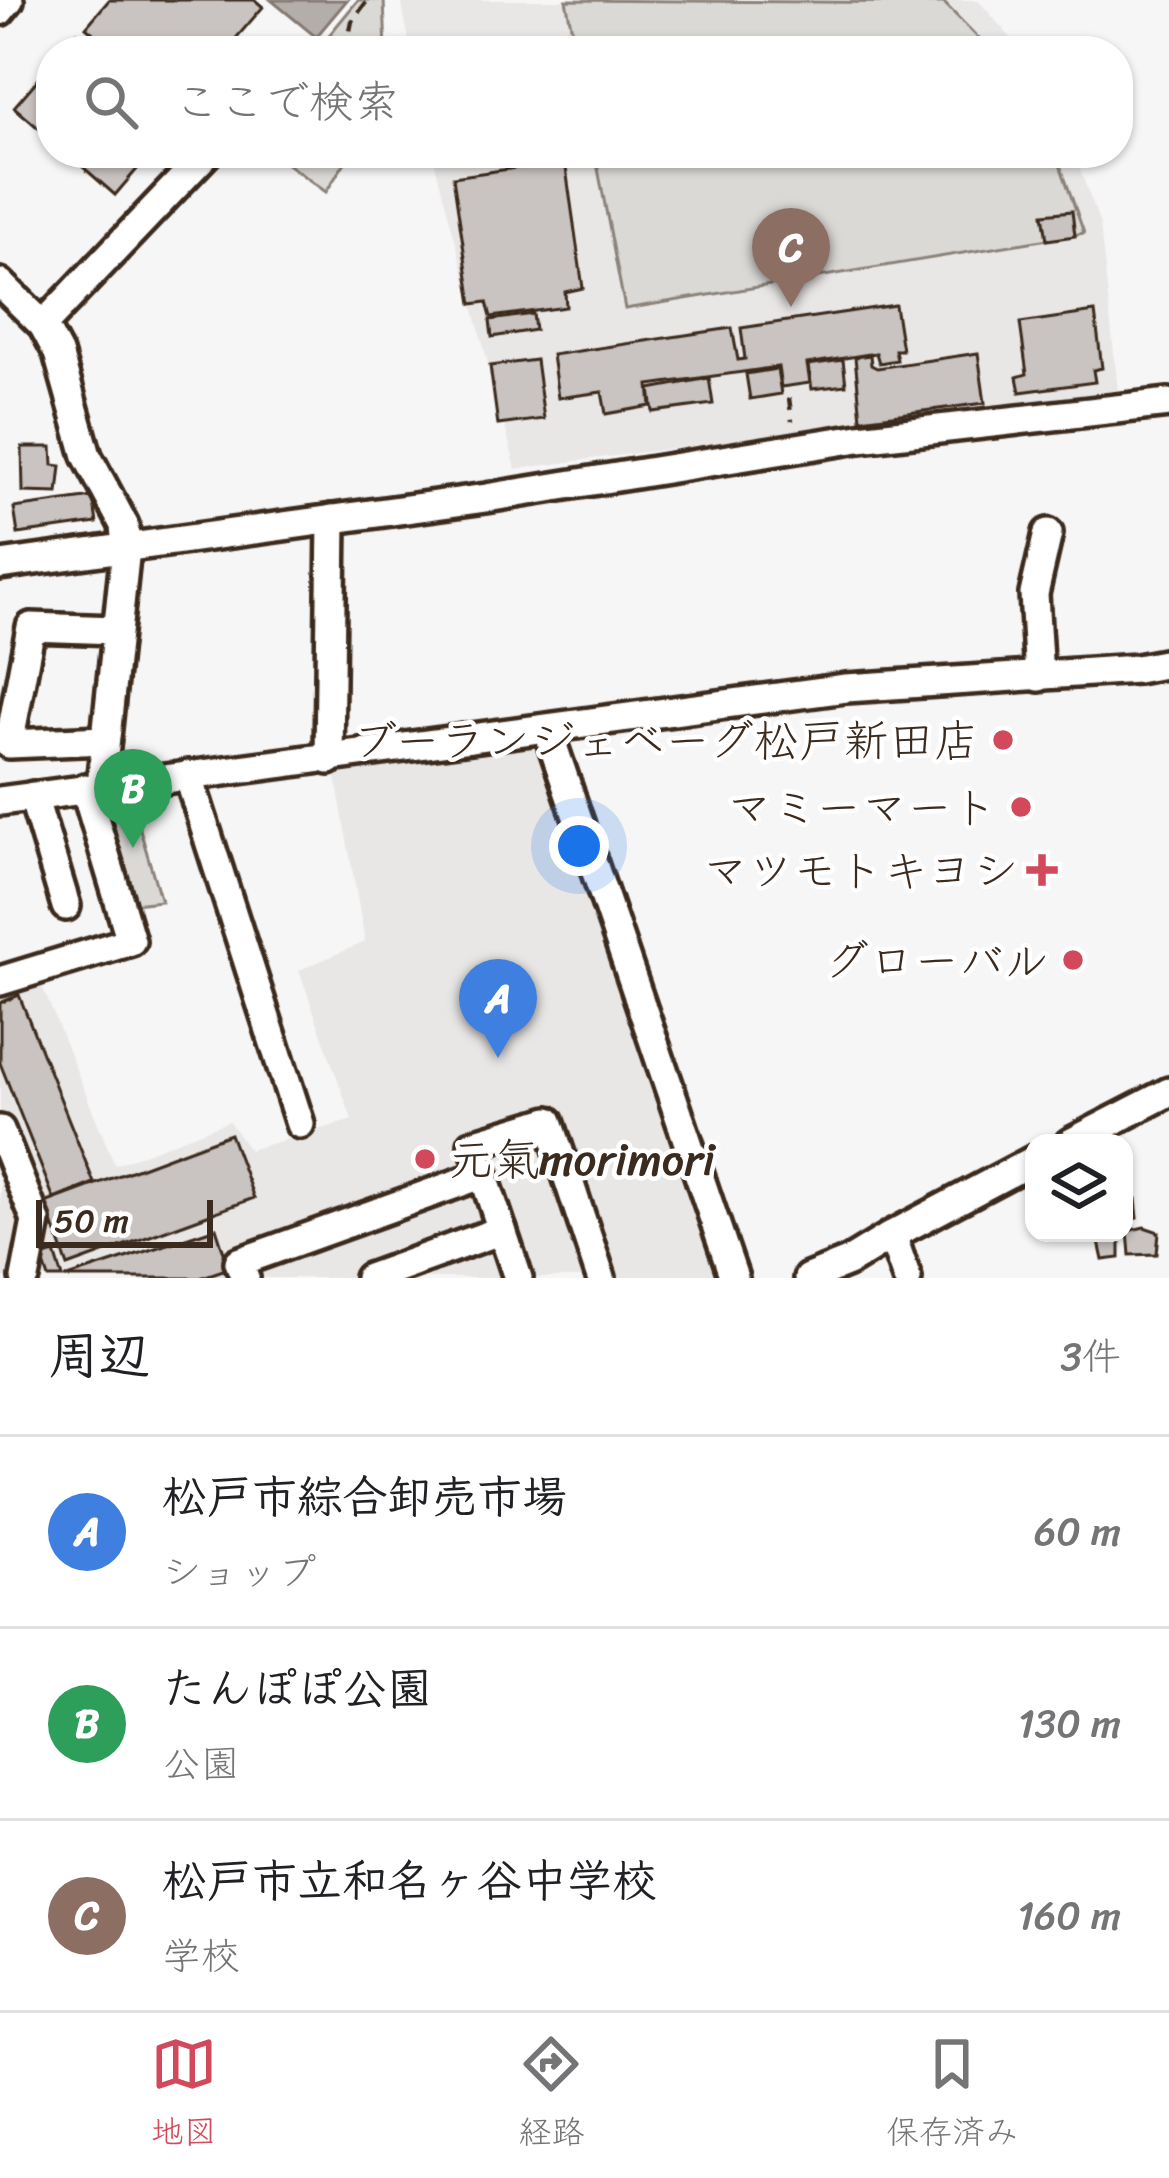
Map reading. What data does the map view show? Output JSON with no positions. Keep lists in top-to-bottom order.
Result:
{
  "places": {
    "other": [
      "ブーランジェベーグ松戸新田店",
      "マミーマート",
      "グローバル",
      "元氣morimori"
    ],
    "health": ["マツモトキヨシ"]
  },
  "scale_bar": "50 m",
  "page": {
    "search": "ここで検索",
    "pins": ["C", "B", "A"],
    "scale": "50 m",
    "heading": ["周辺", "3件"],
    "list": [
      {
        "mark": "A",
        "name": "松戸市綜合卸売市場",
        "note": "ショップ",
        "value": "60 m"
      },
      {
        "mark": "B",
        "name": "たんぽぽ公園",
        "note": "公園",
        "value": "130 m"
      },
      {
        "mark": "C",
        "name": "松戸市立和名ヶ谷中学校",
        "note": "学校",
        "value": "160 m"
      }
    ],
    "nav": ["地図", "経路", "保存済み"]
  }
}
